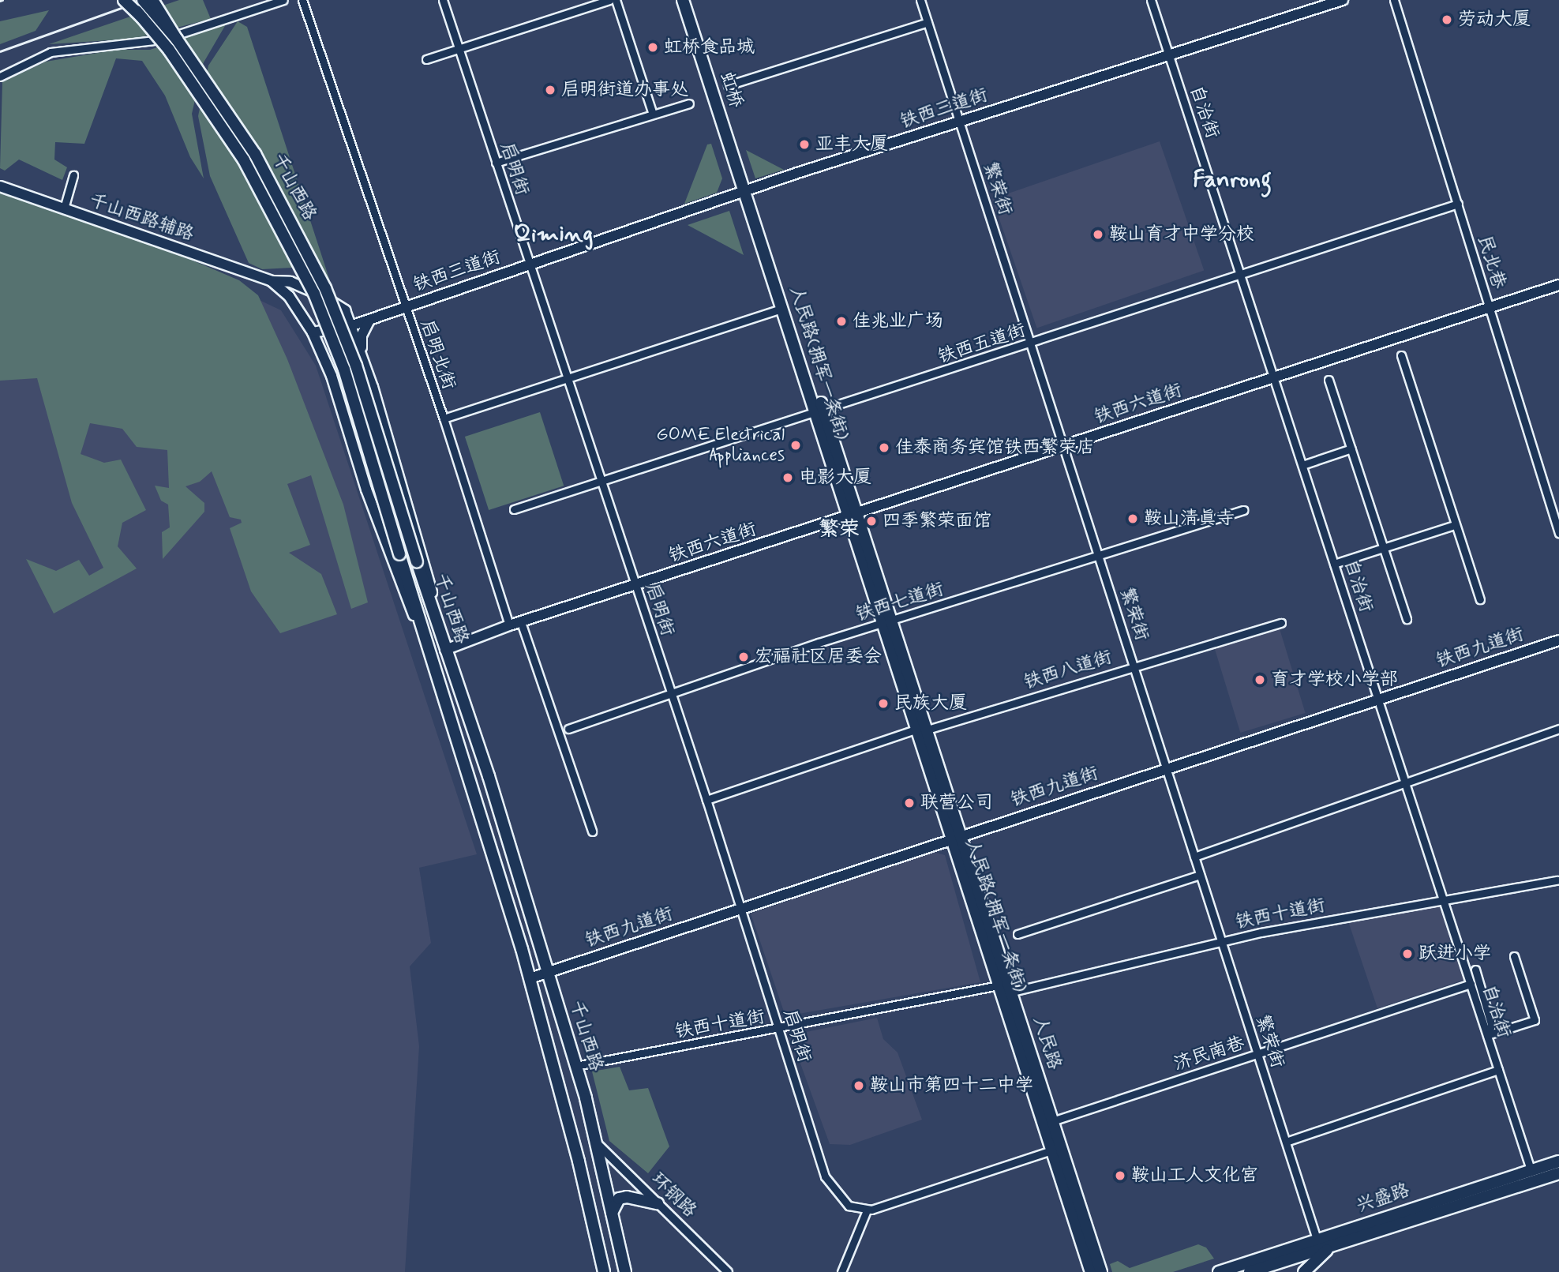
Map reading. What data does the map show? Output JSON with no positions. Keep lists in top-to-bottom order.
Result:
{
  "streets": {
    "main road": [
      "虹桥",
      "铁西三道街",
      "千山西路",
      "千山西路辅路",
      "人民路(拥军一条街)",
      "铁西六道街",
      "铁西九道街",
      "人民路",
      "兴盛路"
    ],
    "street": [
      "自治街",
      "启明街",
      "繁荣街",
      "民北巷",
      "铁西五道街",
      "启明北街",
      "铁西七道街",
      "铁西八道街",
      "铁西十道街",
      "济民南巷",
      "环钢路"
    ]
  },
  "crossings": [
    ["虹桥", "铁西三道街"],
    ["虹桥", "人民路(拥军一条街)"],
    ["铁西三道街", "自治街"],
    ["铁西三道街", "启明街"],
    ["铁西三道街", "繁荣街"],
    ["铁西三道街", "启明北街"],
    ["铁西三道街", "人民路(拥军一条街)"],
    ["自治街", "铁西五道街"],
    ["自治街", "铁西六道街"],
    ["自治街", "铁西九道街"],
    ["自治街", "铁西十道街"],
    ["自治街", "济民南巷"],
    ["自治街", "兴盛路"],
    ["启明街", "铁西五道街"],
    ["启明街", "铁西六道街"],
    ["启明街", "铁西七道街"],
    ["启明街", "铁西九道街"],
    ["启明街", "铁西十道街"],
    ["千山西路", "铁西六道街"],
    ["千山西路", "铁西九道街"],
    ["千山西路", "铁西十道街"],
    ["千山西路", "环钢路"],
    ["繁荣街", "铁西五道街"],
    ["繁荣街", "铁西六道街"],
    ["繁荣街", "铁西七道街"],
    ["繁荣街", "铁西九道街"],
    ["繁荣街", "铁西八道街"],
    ["繁荣街", "铁西十道街"],
    ["繁荣街", "济民南巷"],
    ["繁荣街", "兴盛路"],
    ["民北巷", "铁西五道街"],
    ["民北巷", "铁西六道街"],
    ["铁西五道街", "人民路(拥军一条街)"],
    ["启明北街", "铁西六道街"],
    ["人民路(拥军一条街)", "铁西六道街"],
    ["人民路(拥军一条街)", "铁西七道街"],
    ["人民路(拥军一条街)", "铁西九道街"],
    ["人民路(拥军一条街)", "铁西十道街"],
    ["人民路(拥军一条街)", "人民路"],
    ["铁西七道街", "人民路"],
    ["铁西九道街", "人民路"],
    ["铁西八道街", "人民路"],
    ["铁西十道街", "人民路"],
    ["人民路", "济民南巷"]
  ],
  "districts": ["Fanrong", "Qiming", "繁荣"],
  "places": [
    "劳动大厦",
    "虹桥食品城",
    "启明街道办事处",
    "亚丰大厦",
    "鞍山育才中学分校",
    "佳兆业广场",
    "GOME Electrical Appliances",
    "佳泰商务宾馆铁西繁荣店",
    "电影大厦",
    "鞍山清真寺",
    "四季繁荣面馆",
    "宏福社区居委会",
    "育才学校小学部",
    "民族大厦",
    "联营公司",
    "跃进小学",
    "鞍山市第四十二中学",
    "鞍山工人文化宫"
  ]
}
